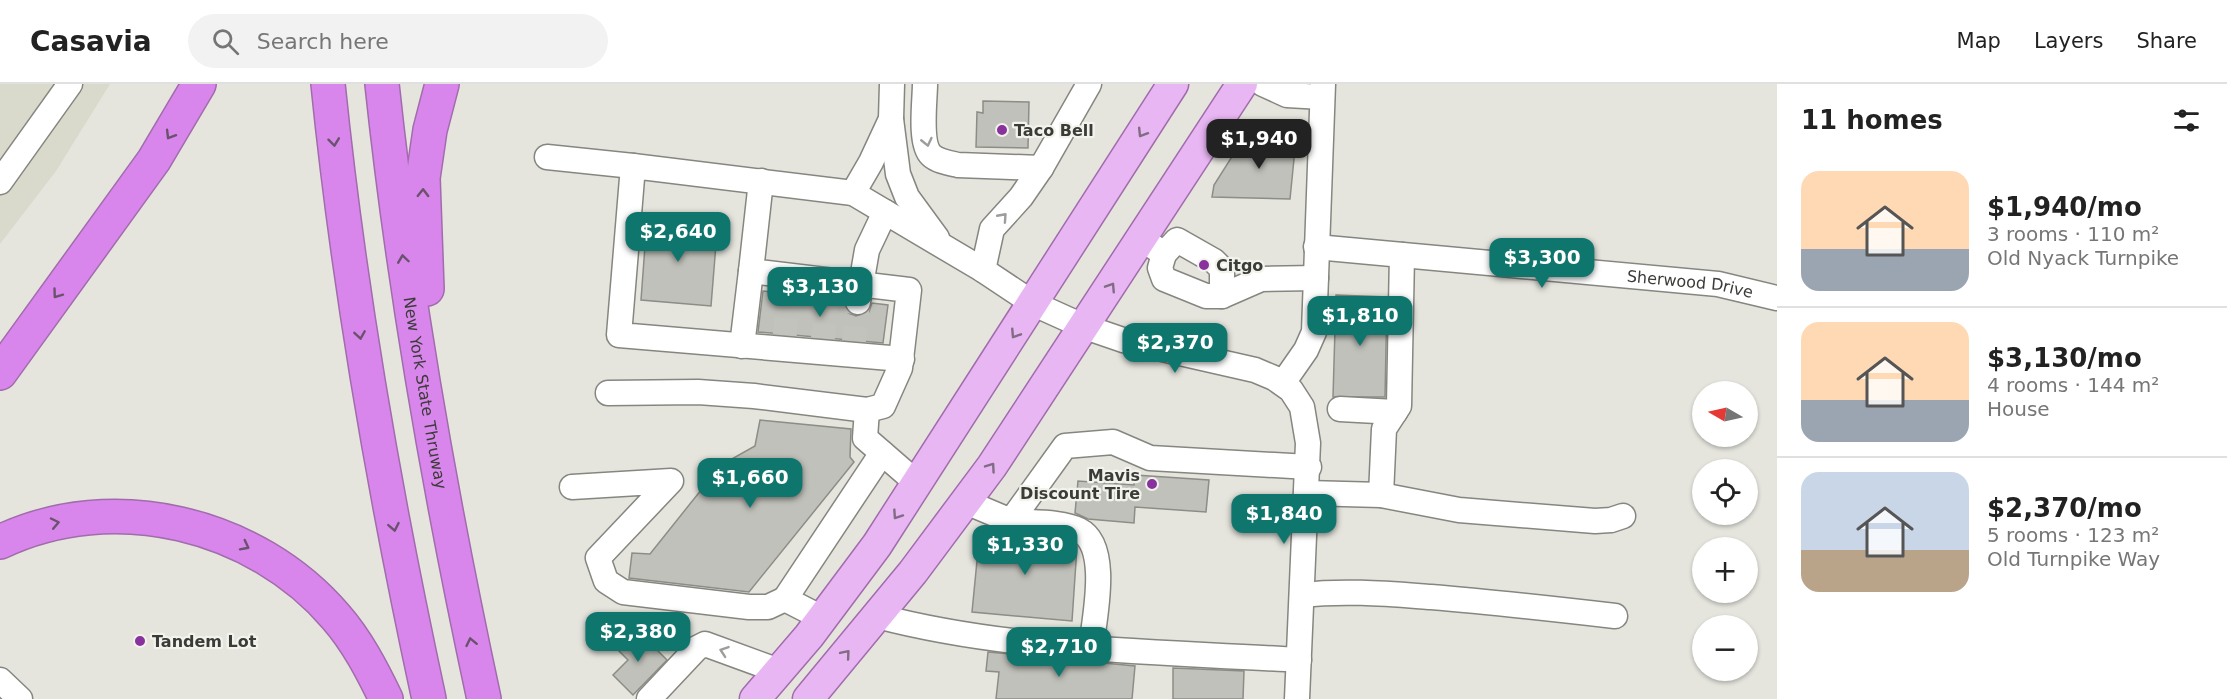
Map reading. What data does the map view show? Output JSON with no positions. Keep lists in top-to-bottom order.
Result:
{
  "streets": {
    "highway": ["New York State Thruway"],
    "street": ["Sherwood Drive"]
  },
  "places": [
    "Taco Bell",
    "Citgo",
    "Mavis Discount Tire",
    "Tandem Lot"
  ],
  "north": "left",
  "page": {
    "header": "Casavia",
    "search": "Search here",
    "nav": ["Map", "Layers", "Share"],
    "heading": "11 homes",
    "price": [
      "$1,940",
      "$2,640",
      "$3,300",
      "$3,130",
      "$1,810",
      "$2,370",
      "$1,660",
      "$1,840",
      "$1,330",
      "$2,380",
      "$2,710"
    ],
    "list": [
      {
        "name": "$1,940/mo",
        "note": "3 rooms · 110 m² · Old Nyack Turnpike"
      },
      {
        "name": "$3,130/mo",
        "note": "4 rooms · 144 m² · House"
      },
      {
        "name": "$2,370/mo",
        "note": "5 rooms · 123 m² · Old Turnpike Way"
      }
    ],
    "map_buttons": ["+", "−"]
  }
}
